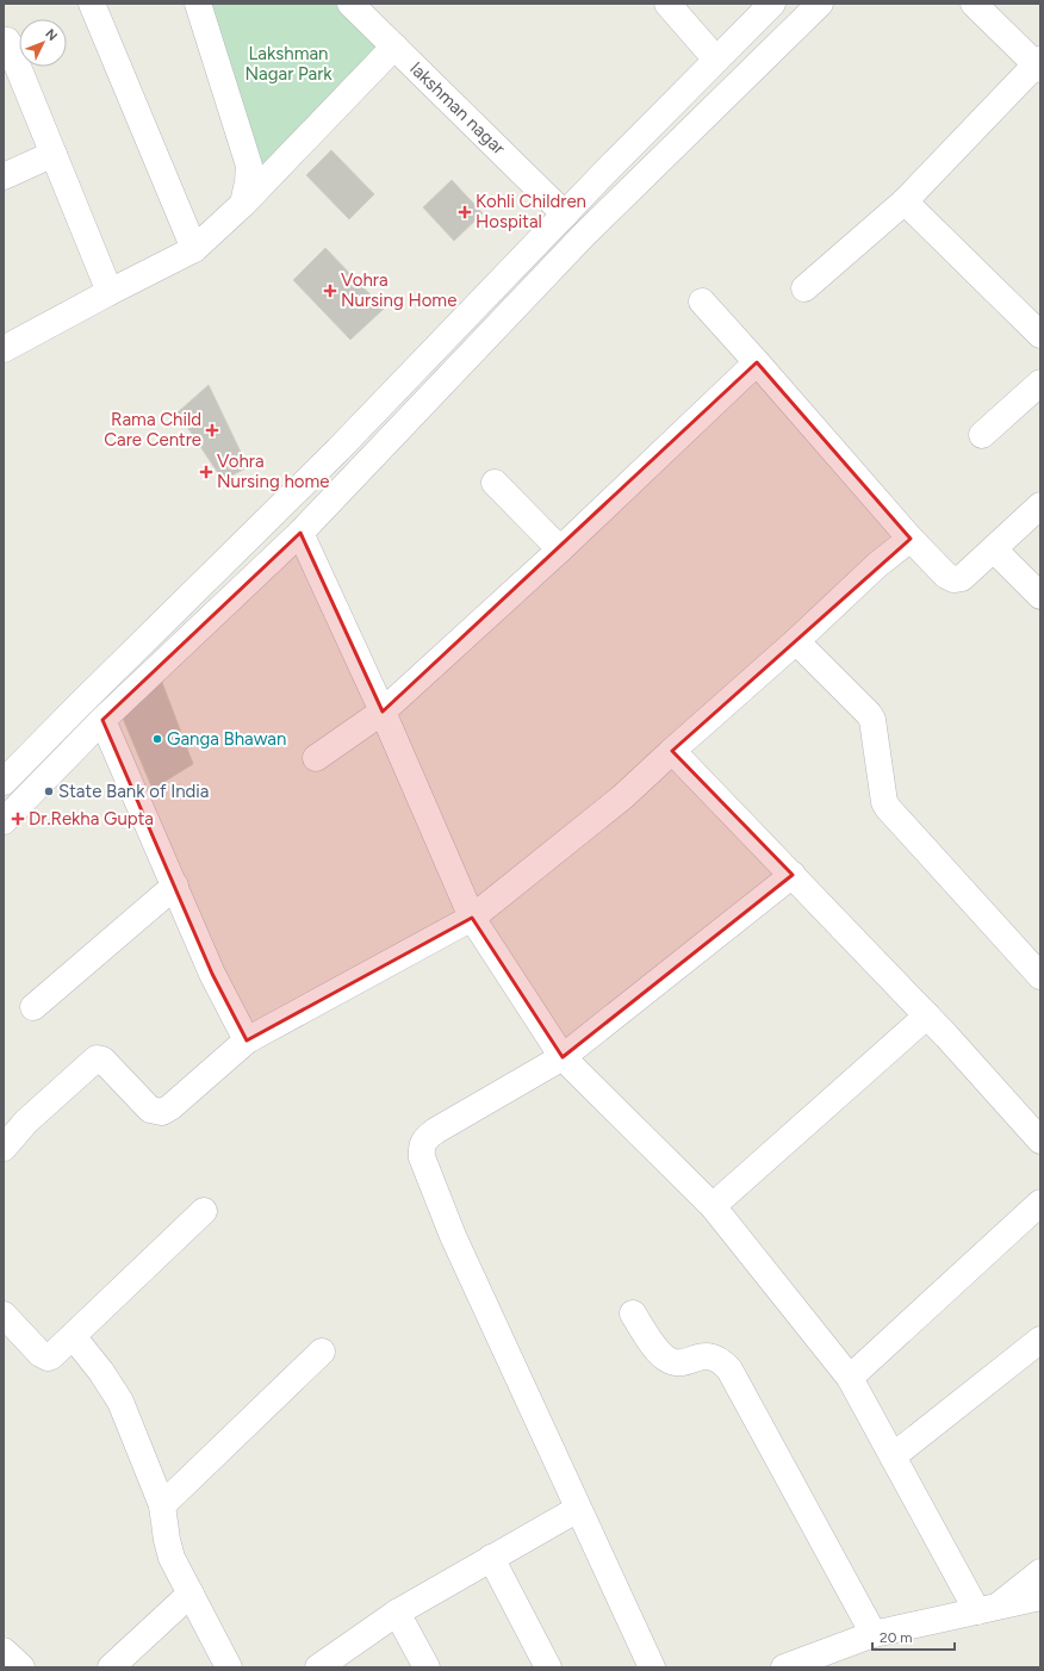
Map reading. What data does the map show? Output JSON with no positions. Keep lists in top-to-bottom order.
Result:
{
  "streets": {
    "street": ["lakshman nagar"]
  },
  "parks": ["Lakshman Nagar Park"],
  "places": {
    "health": [
      "Kohli Children Hospital",
      "Vohra Nursing Home",
      "Rama Child Care Centre",
      "Vohra Nursing home",
      "Dr.Rekha Gupta"
    ],
    "other": ["Ganga Bhawan", "State Bank of India"]
  },
  "scale_bar": "20 m",
  "north": "top right"
}
